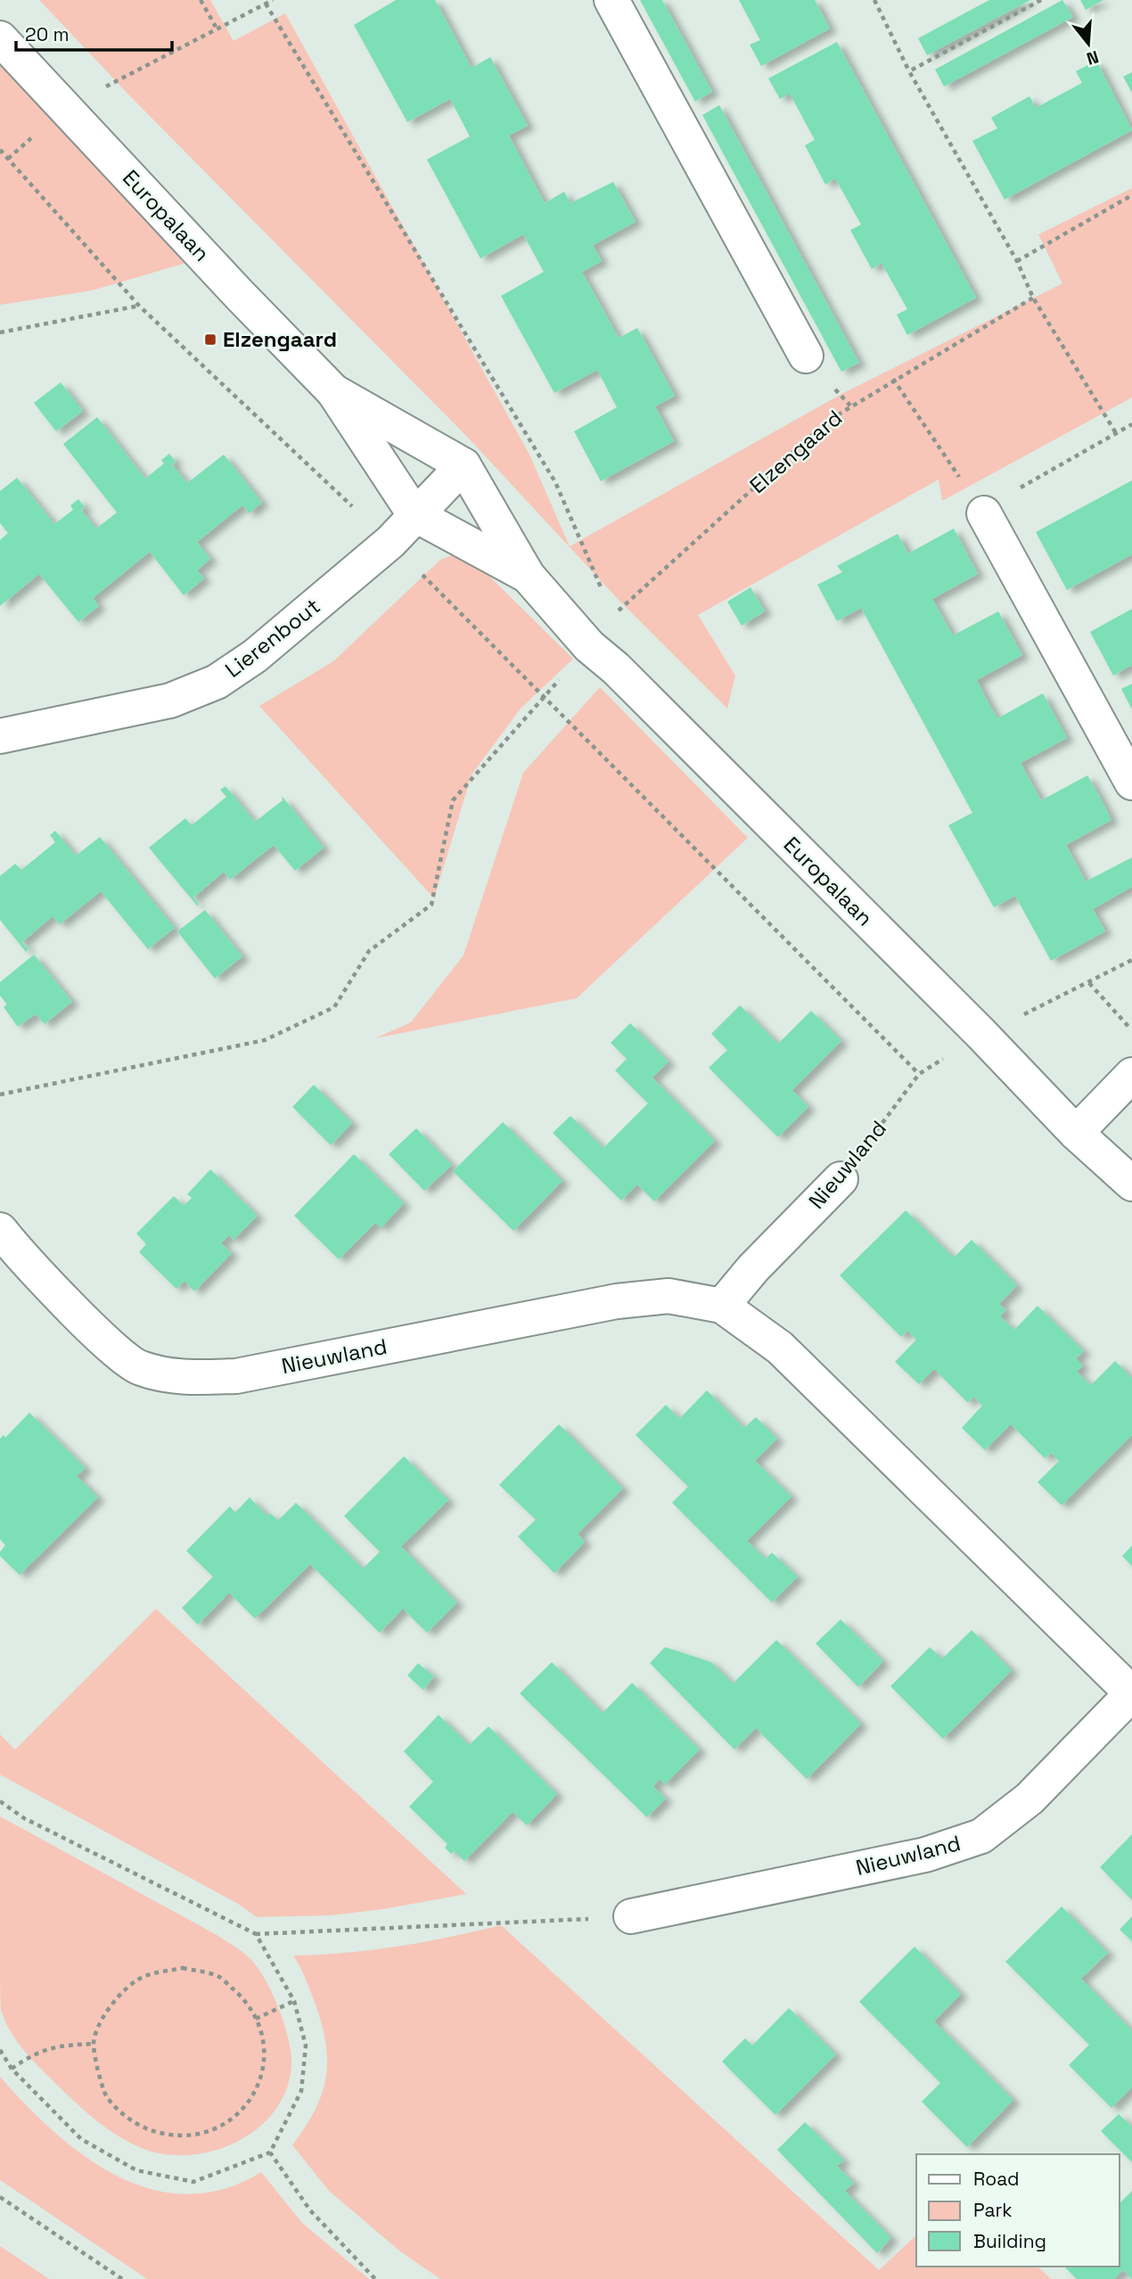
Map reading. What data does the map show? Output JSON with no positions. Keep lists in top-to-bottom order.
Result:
{
  "streets": {
    "street": ["Europalaan", "Lierenbout", "Nieuwland"],
    "path": ["Elzengaard"]
  },
  "crossings": [
    ["Europalaan", "Elzengaard"],
    ["Europalaan", "Lierenbout"],
    ["Europalaan", "Nieuwland"]
  ],
  "places": {
    "transit": ["Elzengaard"]
  },
  "legend": ["Road", "Park", "Building"],
  "scale_bar": "20 m",
  "north": "bottom"
}
